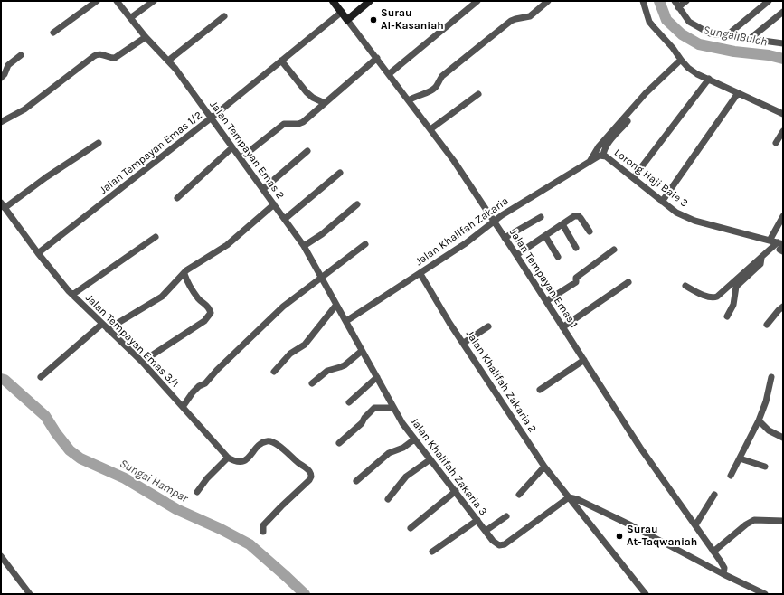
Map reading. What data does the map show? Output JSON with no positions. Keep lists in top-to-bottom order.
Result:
{
  "streets": {
    "street": [
      "Jalan Tempayan Emas 2",
      "Jalan Tempayan Emas 1/2",
      "Lorong Haji Baie 3",
      "Jalan Khalifah Zakaria",
      "Jalan Tempayan Emas 1",
      "Jalan Tempayan Emas 3/1",
      "Jalan Khalifah Zakaria 2",
      "Jalan Khalifah Zakaria 3"
    ]
  },
  "crossings": [
    ["Jalan Tempayan Emas 2", "Jalan Tempayan Emas 1/2"],
    ["Jalan Tempayan Emas 2", "Jalan Khalifah Zakaria"],
    ["Jalan Tempayan Emas 2", "Jalan Khalifah Zakaria 3"],
    ["Jalan Tempayan Emas 1/2", "Jalan Tempayan Emas 1"],
    ["Jalan Tempayan Emas 1/2", "Jalan Tempayan Emas 3/1"],
    ["Lorong Haji Baie 3", "Jalan Khalifah Zakaria"],
    ["Jalan Khalifah Zakaria", "Jalan Tempayan Emas 1"],
    ["Jalan Khalifah Zakaria", "Jalan Khalifah Zakaria 2"],
    ["Jalan Khalifah Zakaria", "Jalan Khalifah Zakaria 3"],
    ["Jalan Khalifah Zakaria 2", "Jalan Khalifah Zakaria 3"]
  ],
  "water": ["Sungai Buloh", "Sungai Hampar"],
  "places": ["Surau Al-Kasaniah", "Surau At-Taqwaniah"]
}
